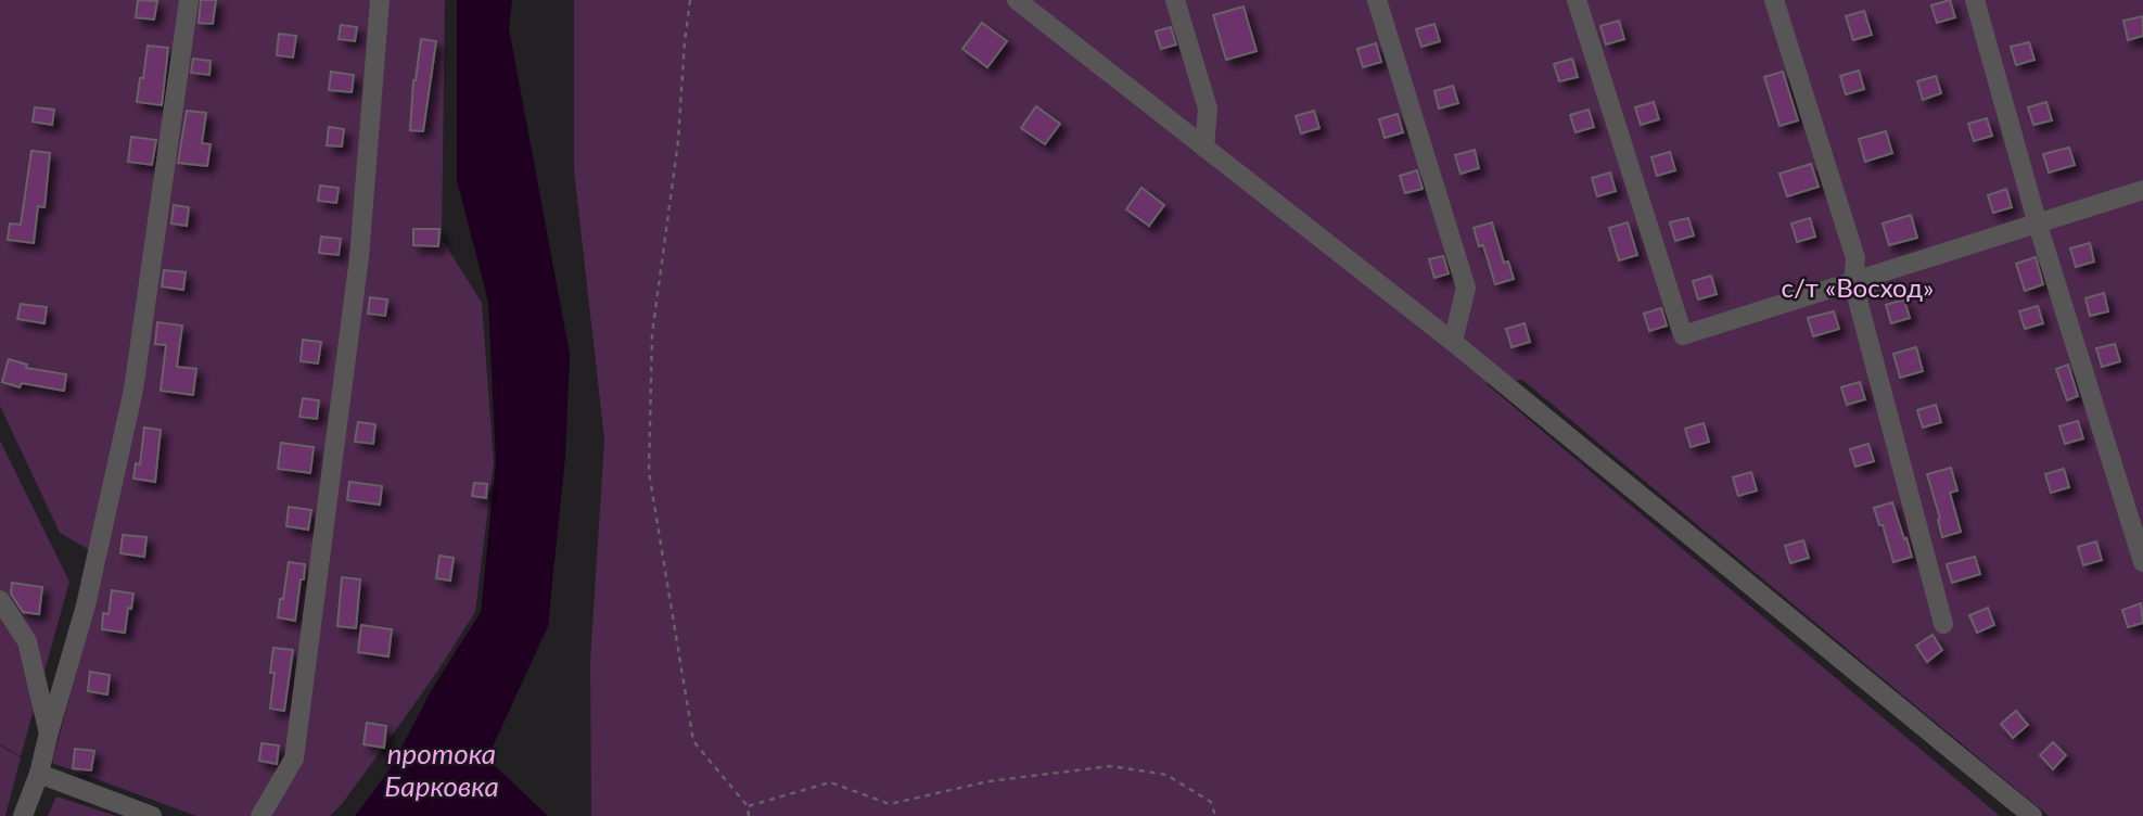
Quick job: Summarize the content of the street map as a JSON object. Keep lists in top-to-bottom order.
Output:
{
  "water": ["протока Барковка"],
  "parks": ["с/т «Восход»"]
}
